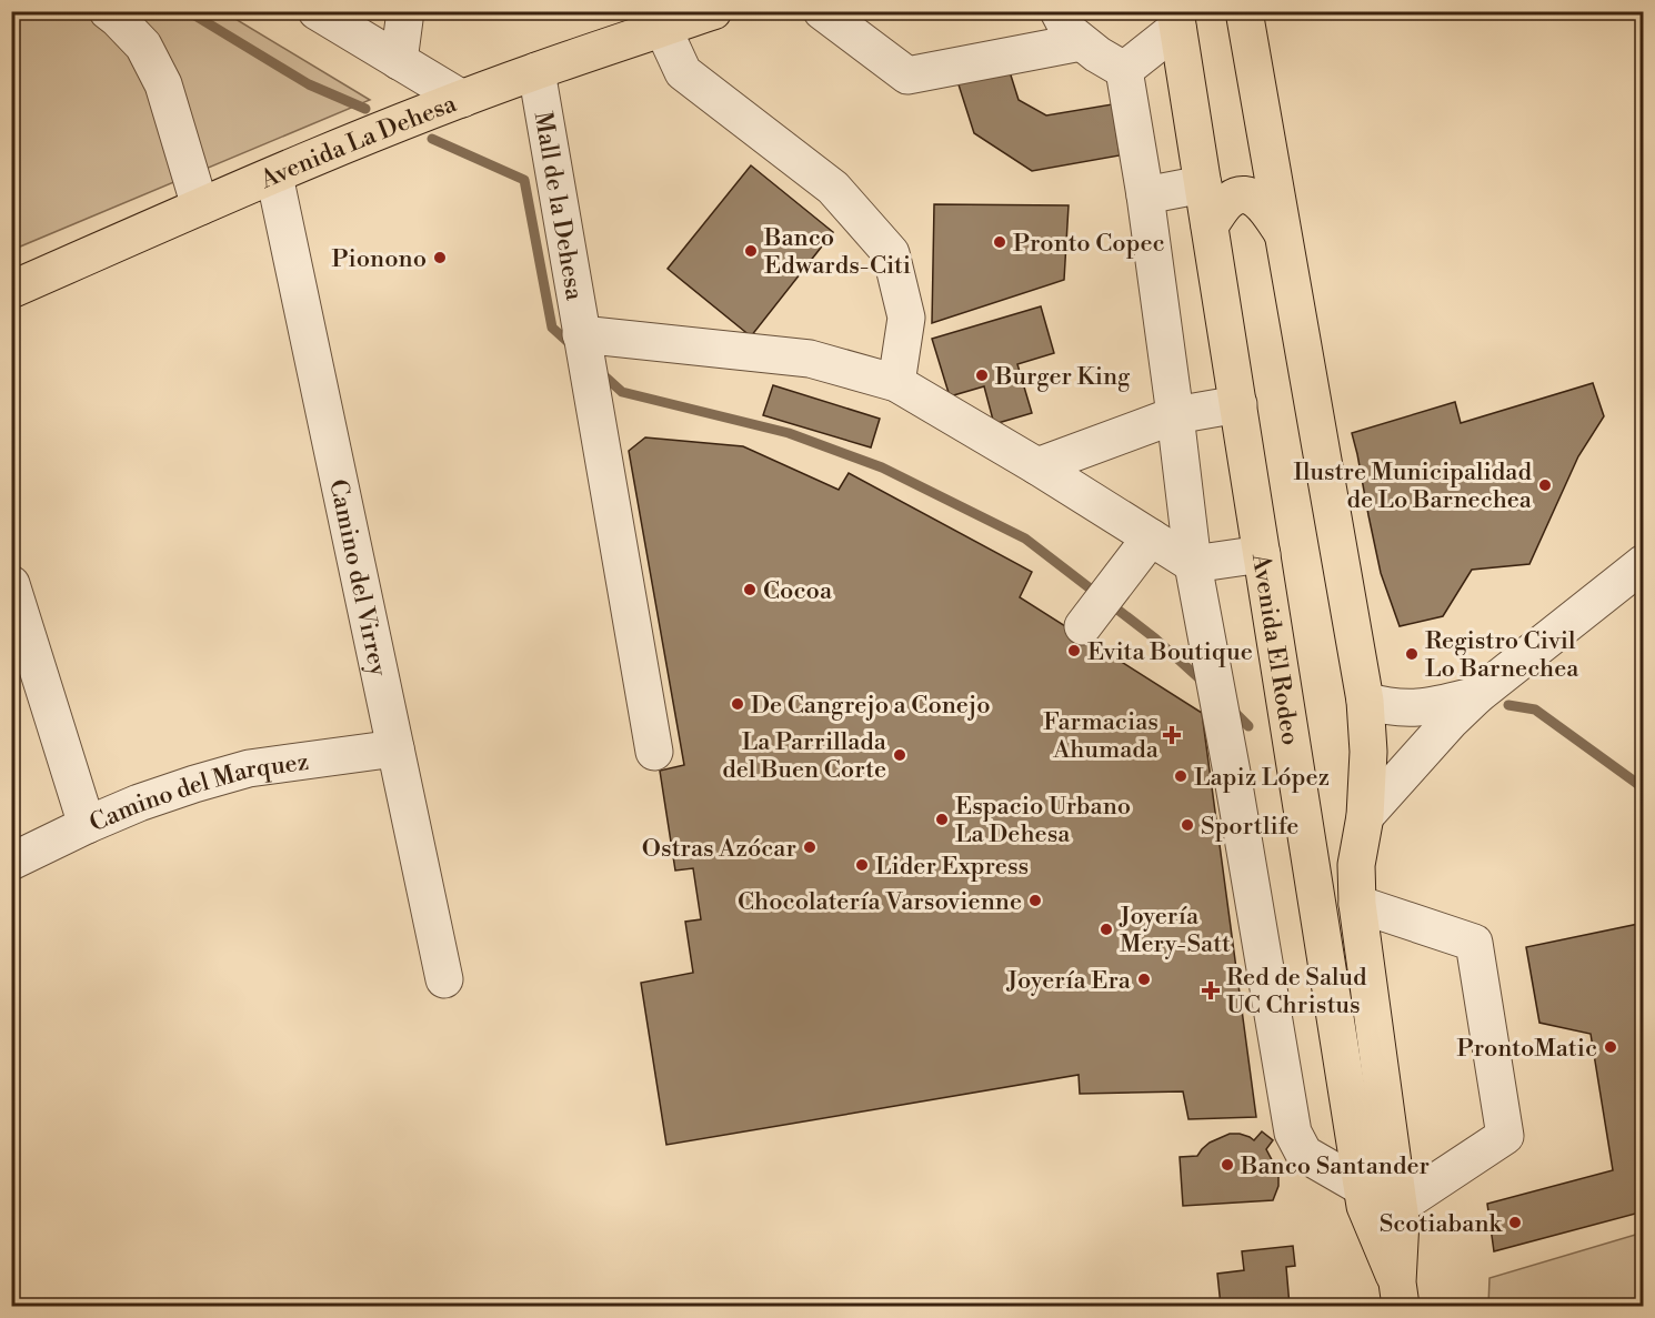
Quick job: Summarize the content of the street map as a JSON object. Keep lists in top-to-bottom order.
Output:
{
  "streets": {
    "main road": ["Avenida La Dehesa", "Avenida El Rodeo"],
    "street": ["Mall de la Dehesa", "Camino del Virrey", "Camino del Marquez"]
  },
  "crossings": [
    ["Avenida La Dehesa", "Mall de la Dehesa"],
    ["Avenida La Dehesa", "Camino del Virrey"],
    ["Camino del Virrey", "Camino del Marquez"]
  ],
  "places": {
    "other": [
      "Pronto Copec",
      "Banco Edwards-Citi",
      "Pionono",
      "Burger King",
      "Ilustre Municipalidad de Lo Barnechea",
      "Cocoa",
      "Evita Boutique",
      "Registro Civil Lo Barnechea",
      "De Cangrejo a Conejo",
      "La Parrillada del Buen Corte",
      "Lapiz López",
      "Espacio Urbano La Dehesa",
      "Sportlife",
      "Ostras Azócar",
      "Lider Express",
      "Chocolatería Varsovienne",
      "Joyería Mery-Satt",
      "Joyería Era",
      "ProntoMatic",
      "Banco Santander",
      "Scotiabank"
    ],
    "health": ["Farmacias Ahumada", "Red de Salud UC Christus"]
  }
}
